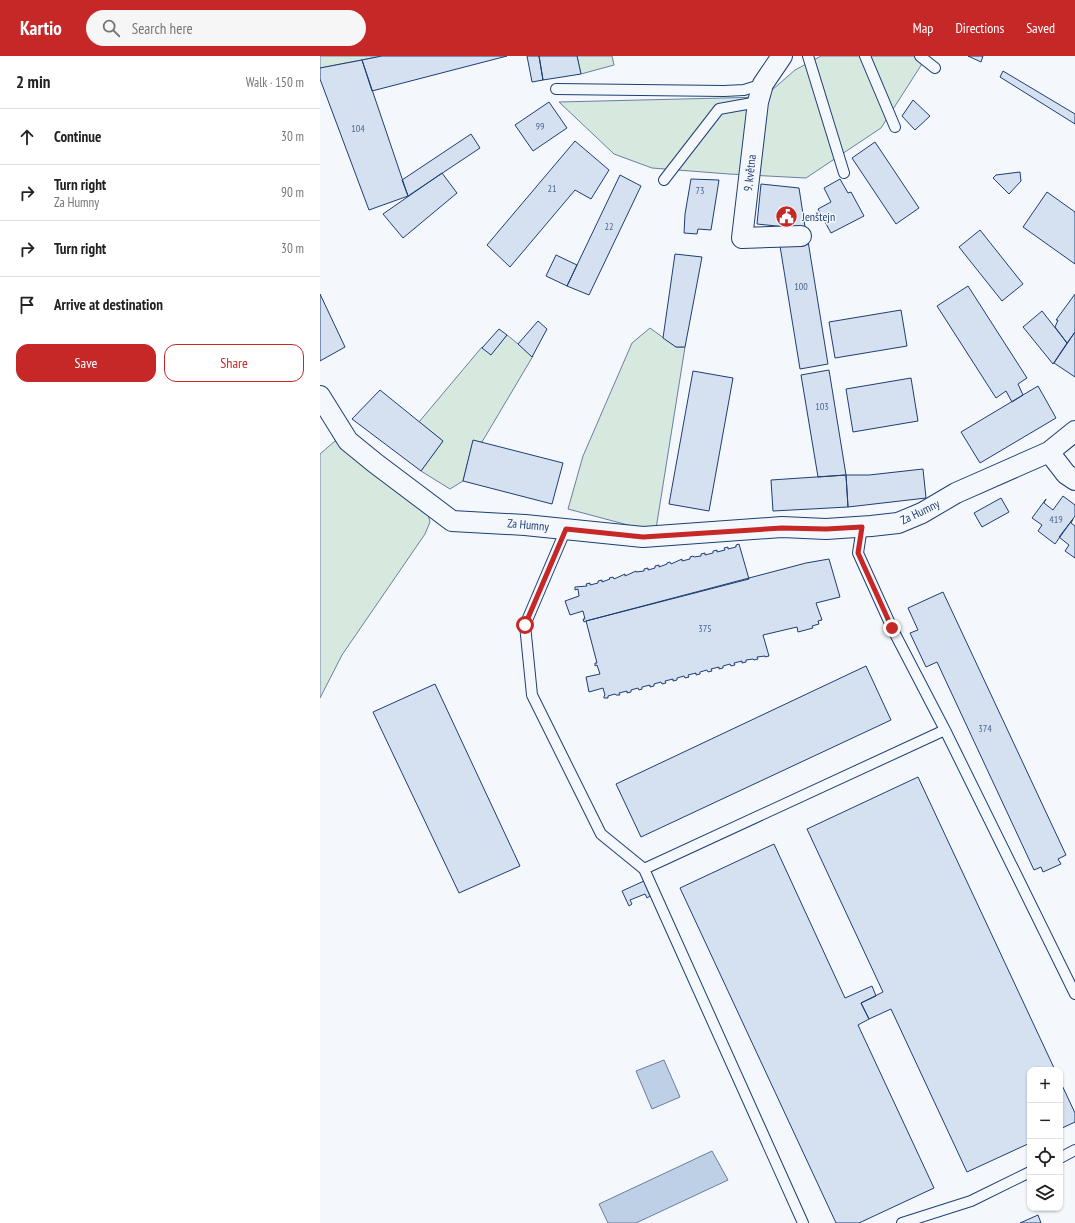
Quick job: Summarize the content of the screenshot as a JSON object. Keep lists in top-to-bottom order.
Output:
{
  "streets": {
    "street": ["9. května", "Za Humny"]
  },
  "places": {
    "public building": ["Jenštejn"]
  },
  "house_numbers": [
    "99",
    "104",
    "21",
    "73",
    "22",
    "100",
    "103",
    "419",
    "375",
    "374"
  ],
  "page": {
    "header": "Kartio",
    "search": "Search here",
    "nav": ["Map", "Directions", "Saved"],
    "heading": ["2 min", "Walk · 150 m"],
    "list": [
      ["Continue", "30 m"],
      ["Turn right", "Za Humny", "90 m"],
      ["Turn right", "30 m"],
      "Arrive at destination"
    ],
    "buttons": ["Save", "Share"],
    "map_buttons": ["+", "−"]
  }
}
